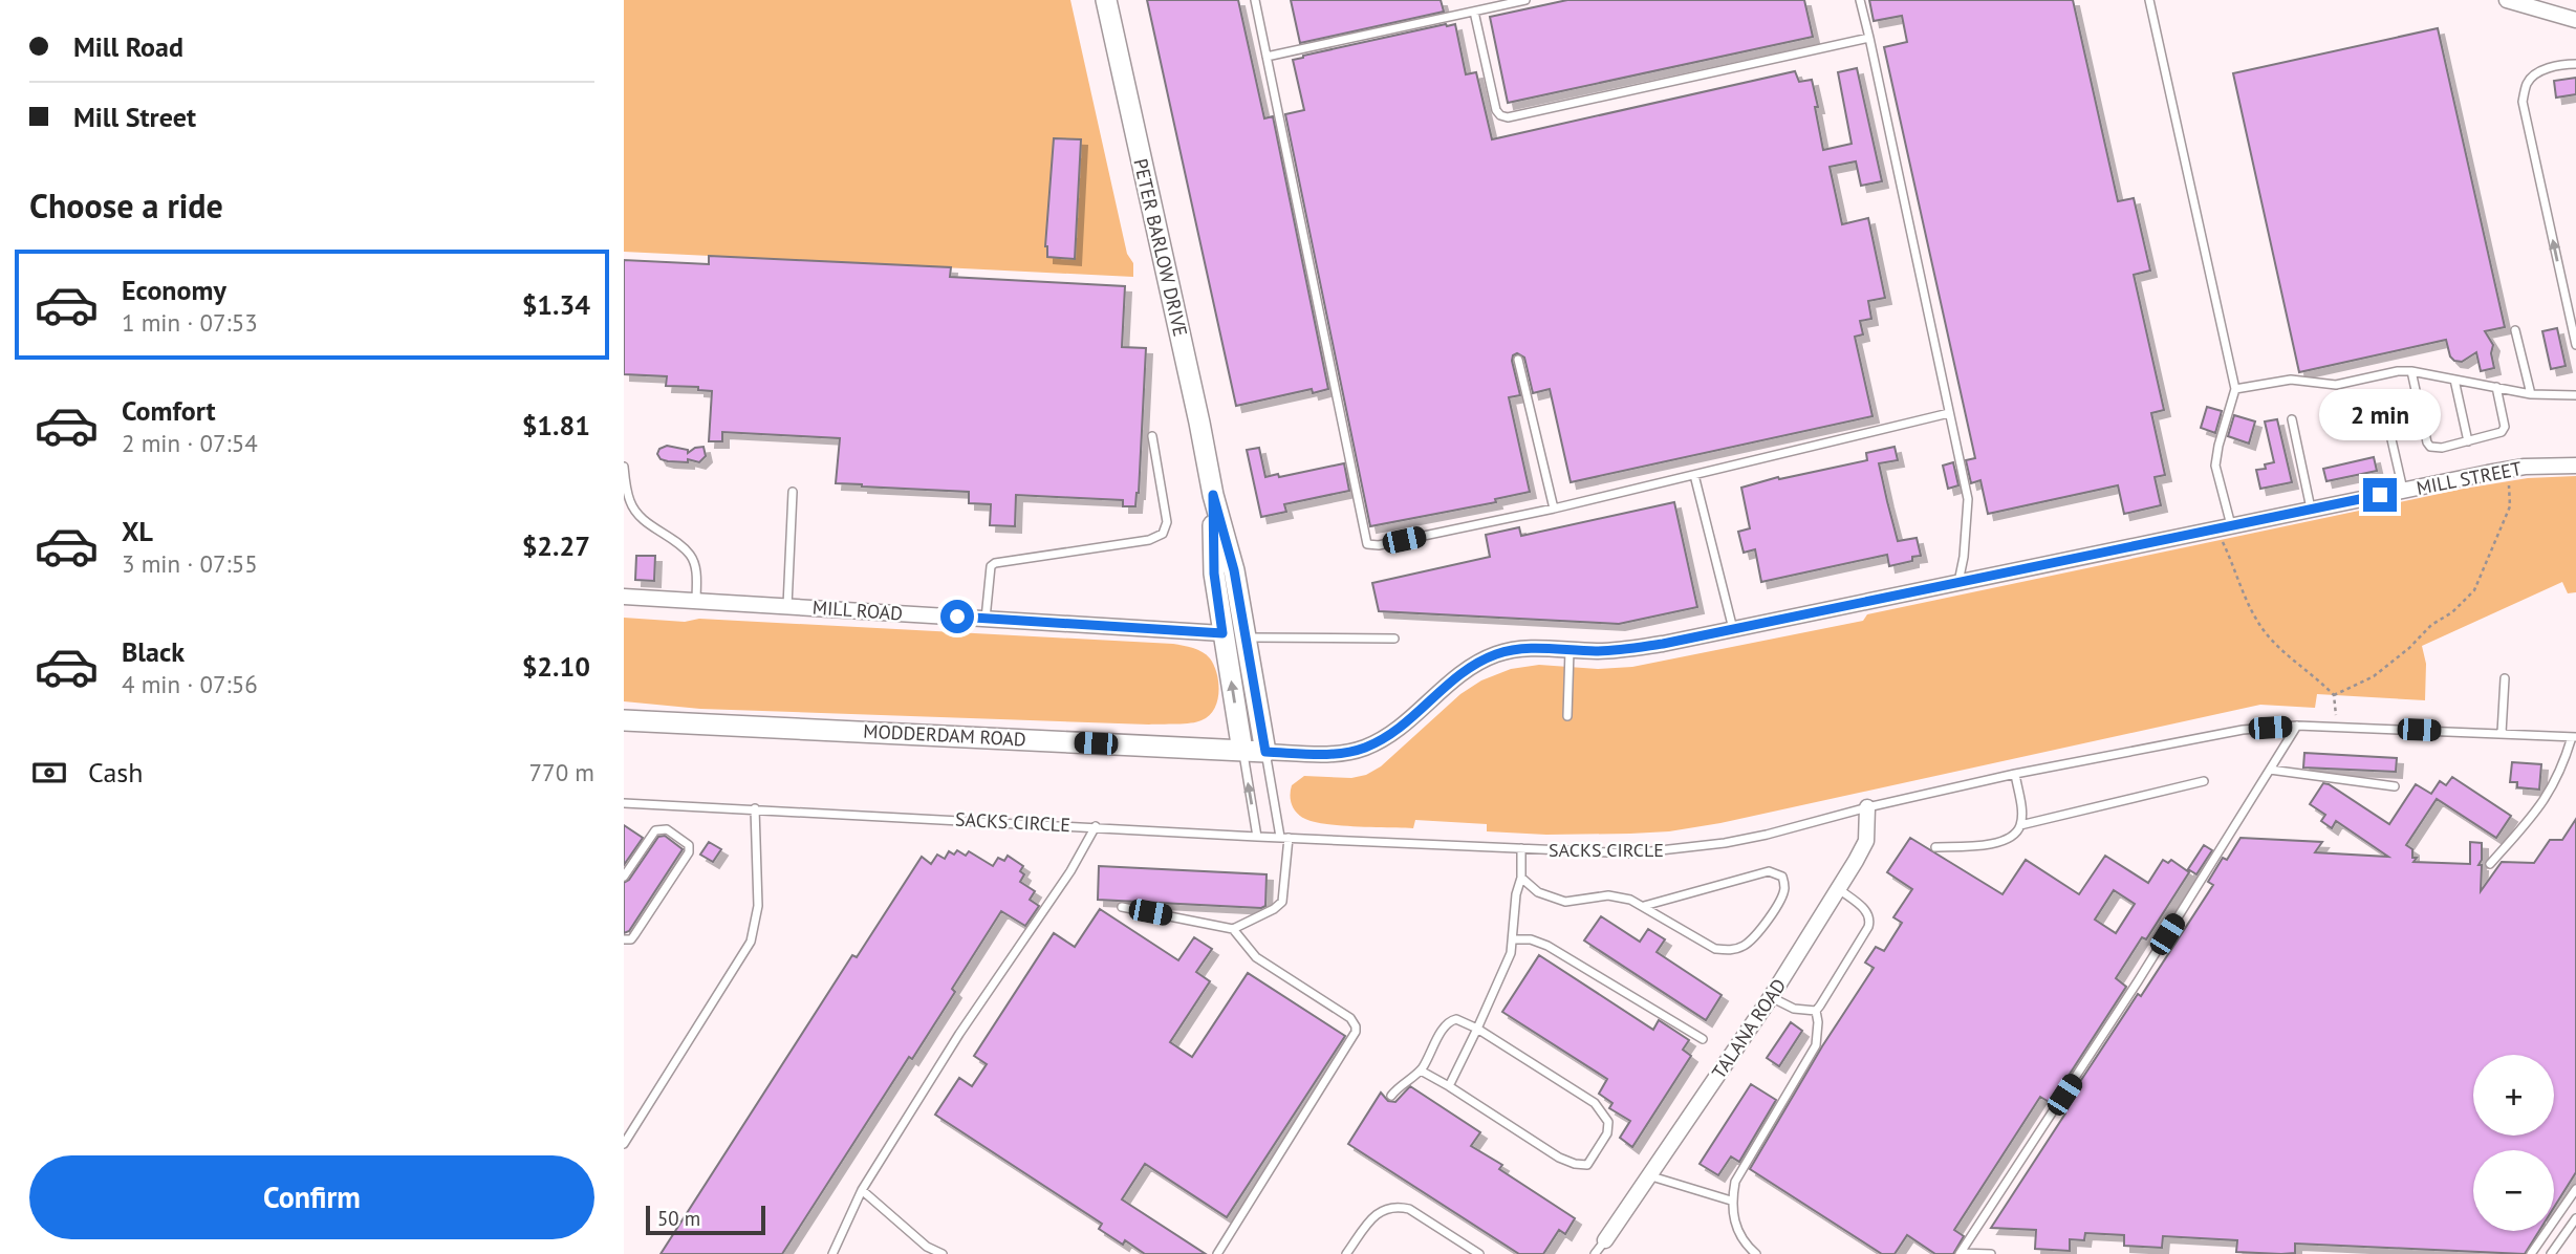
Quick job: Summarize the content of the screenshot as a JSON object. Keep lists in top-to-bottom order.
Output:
{
  "streets": {
    "street": [
      "PETER BARLOW DRIVE",
      "MILL STREET",
      "MILL ROAD",
      "MODDERDAM ROAD",
      "TALANA ROAD"
    ],
    "lane": ["SACKS CIRCLE"]
  },
  "crossings": [
    ["PETER BARLOW DRIVE", "MILL STREET"],
    ["PETER BARLOW DRIVE", "MILL ROAD"],
    ["PETER BARLOW DRIVE", "MODDERDAM ROAD"],
    ["PETER BARLOW DRIVE", "SACKS CIRCLE"],
    ["MILL STREET", "MODDERDAM ROAD"],
    ["SACKS CIRCLE", "TALANA ROAD"]
  ],
  "scale_bar": "50 m",
  "page": {
    "banner": ["Mill Road", "Mill Street"],
    "heading": "Choose a ride",
    "list": [
      {
        "name": "Economy",
        "note": "1 min · 07:53",
        "value": "$1.34"
      },
      {
        "name": "Comfort",
        "note": "2 min · 07:54",
        "value": "$1.81"
      },
      {
        "name": "XL",
        "note": "3 min · 07:55",
        "value": "$2.27"
      },
      {
        "name": "Black",
        "note": "4 min · 07:56",
        "value": "$2.10"
      }
    ],
    "bubble": "2 min",
    "pay": ["Cash", "770 m"],
    "map_buttons": ["+", "−"],
    "buttons": "Confirm",
    "scale": "50 m"
  }
}
